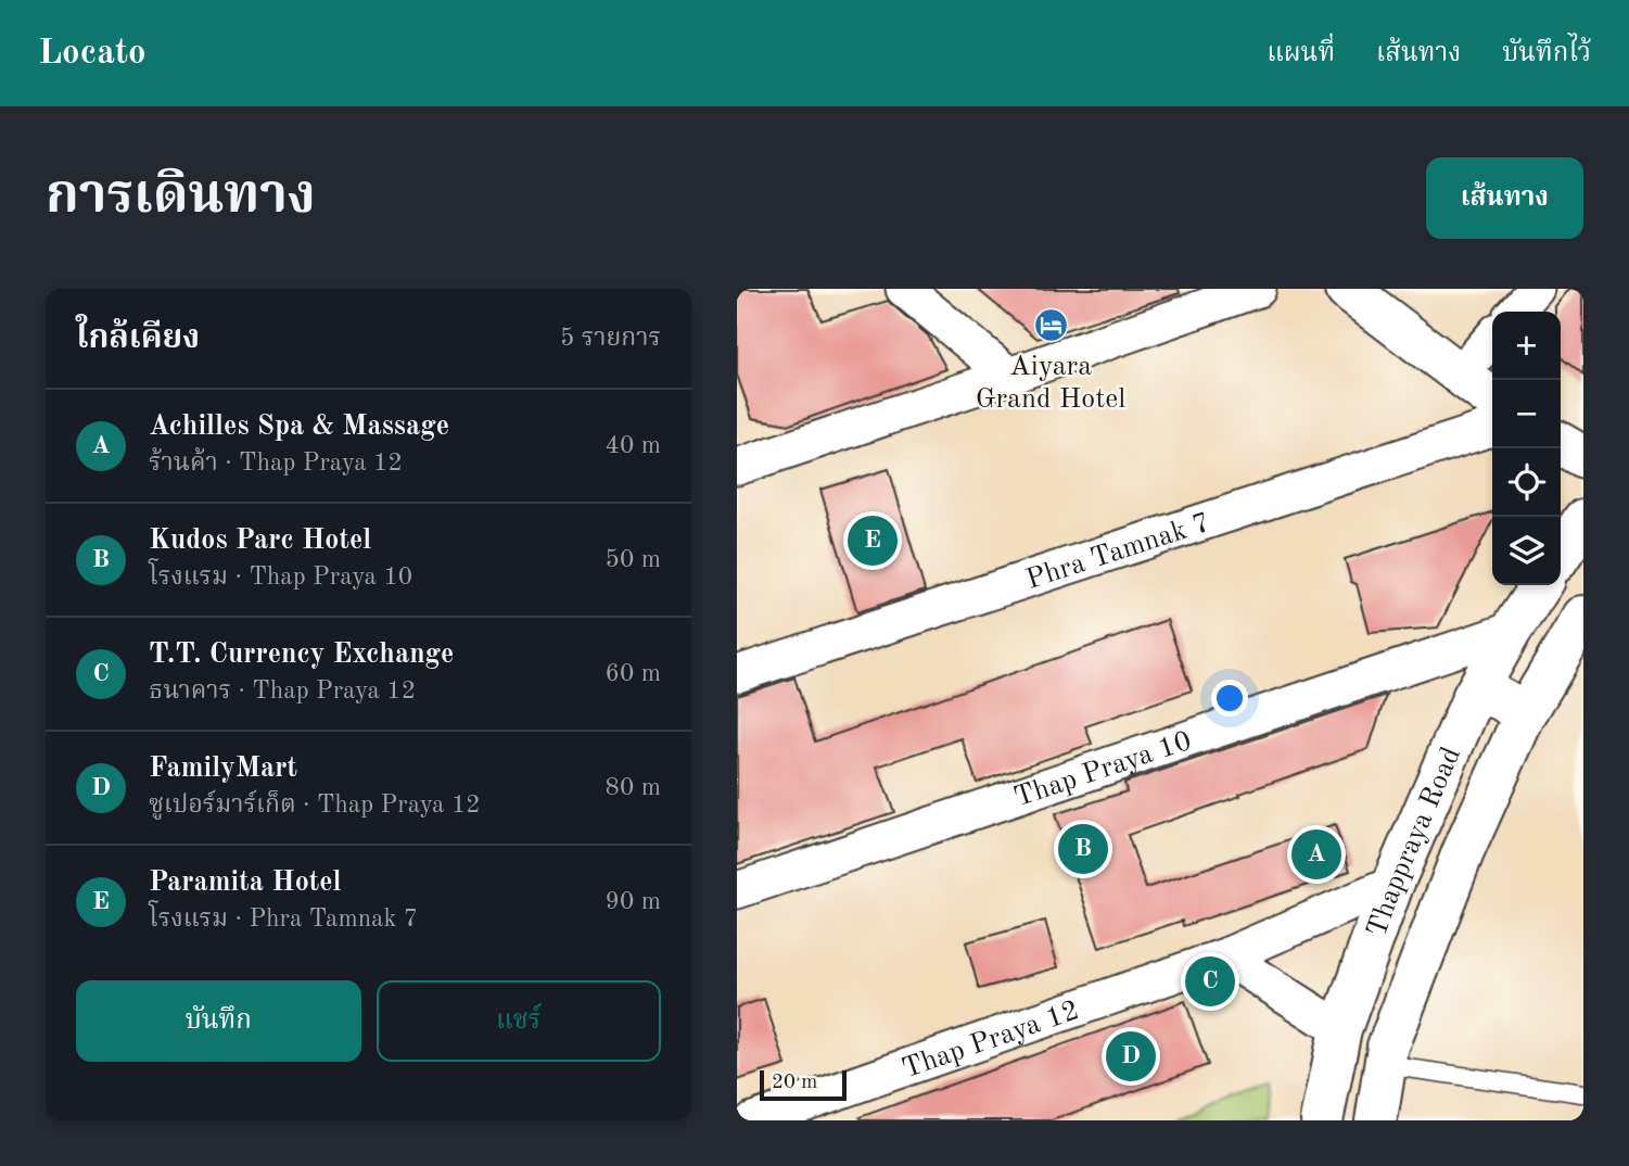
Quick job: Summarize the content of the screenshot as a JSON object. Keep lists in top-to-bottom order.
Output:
{
  "streets": {
    "main road": ["Thappraya Road"],
    "street": ["Phra Tamnak 7", "Thap Praya 10", "Thap Praya 12"]
  },
  "crossings": [
    ["Thap Praya 10", "Thappraya Road"],
    ["Thappraya Road", "Thap Praya 12"]
  ],
  "places": {
    "hotel": ["Aiyara Grand Hotel"]
  },
  "scale_bar": "20 m",
  "page": {
    "header": "Locato",
    "nav": ["แผนที่", "เส้นทาง", "บันทึกไว้"],
    "title": "การเดินทาง",
    "buttons": [
      "เส้นทาง",
      ["บันทึก", "แชร์"]
    ],
    "heading": ["ใกล้เคียง", "5 รายการ"],
    "map_buttons": ["+", "−"],
    "list": [
      {
        "mark": "A",
        "name": "Achilles Spa & Massage",
        "note": "ร้านค้า · Thap Praya 12",
        "value": "40 m"
      },
      {
        "mark": "B",
        "name": "Kudos Parc Hotel",
        "note": "โรงแรม · Thap Praya 10",
        "value": "50 m"
      },
      {
        "mark": "C",
        "name": "T.T. Currency Exchange",
        "note": "ธนาคาร · Thap Praya 12",
        "value": "60 m"
      },
      {
        "mark": "D",
        "name": "FamilyMart",
        "note": "ซูเปอร์มาร์เก็ต · Thap Praya 12",
        "value": "80 m"
      },
      {
        "mark": "E",
        "name": "Paramita Hotel",
        "note": "โรงแรม · Phra Tamnak 7",
        "value": "90 m"
      }
    ],
    "pins": [
      "E",
      "B",
      "A",
      "C",
      "D"
    ],
    "scale": "20 m"
  }
}
